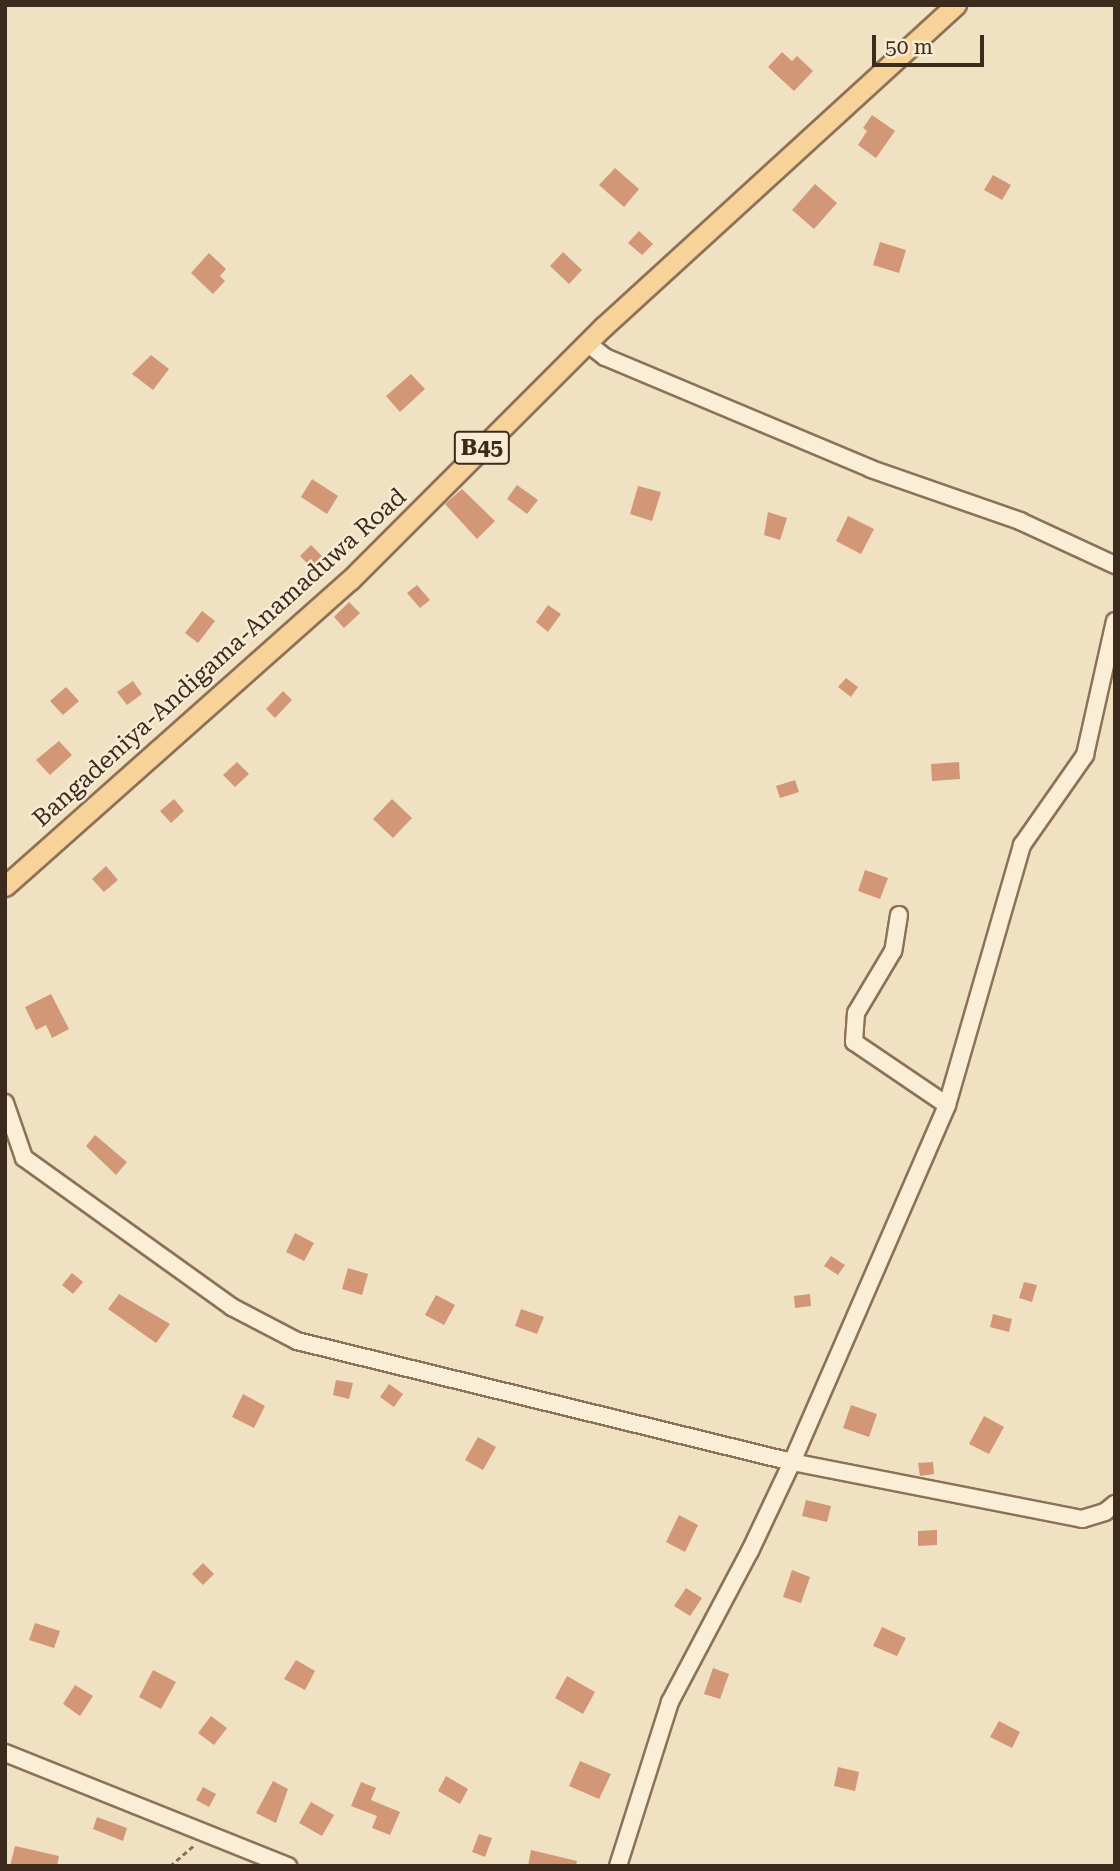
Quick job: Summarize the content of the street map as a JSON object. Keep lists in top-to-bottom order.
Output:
{
  "streets": {
    "main road": ["B45", "Bangadeniya-Andigama-Anamaduwa Road"]
  },
  "scale_bar": "50 m"
}
